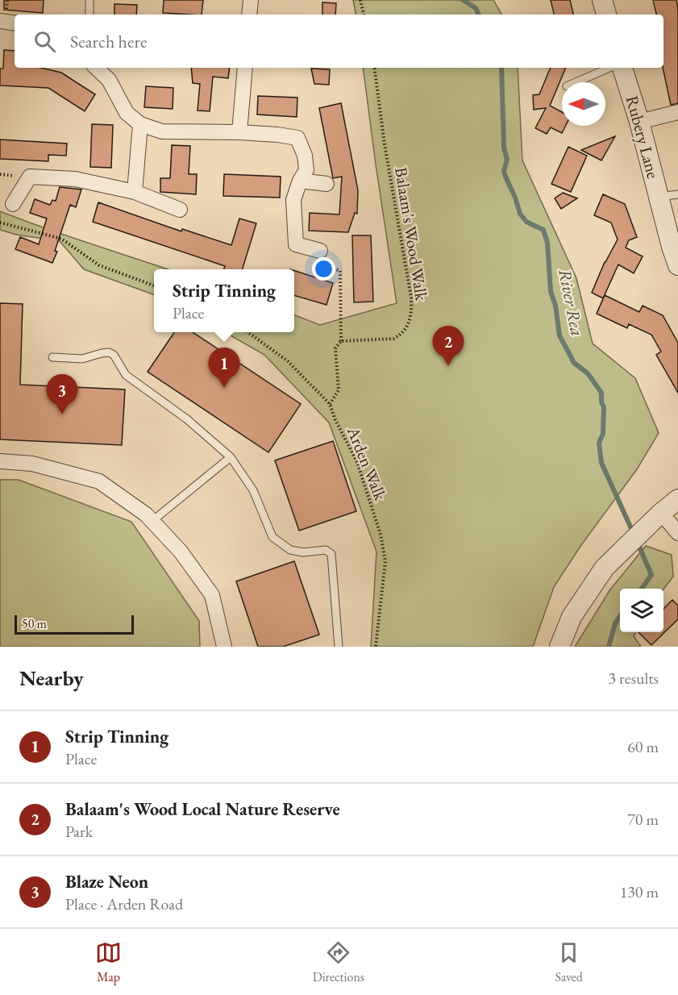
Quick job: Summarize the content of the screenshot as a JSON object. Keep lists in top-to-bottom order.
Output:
{
  "streets": {
    "street": ["Rubery Lane"],
    "path": ["Balaam's Wood Walk", "Arden Walk"]
  },
  "water": ["River Rea"],
  "scale_bar": "50 m",
  "north": "left",
  "page": {
    "search": "Search here",
    "popup": ["Strip Tinning", "Place"],
    "pins": ["2", "1", "3"],
    "scale": "50 m",
    "heading": ["Nearby", "3 results"],
    "list": [
      {
        "mark": "1",
        "name": "Strip Tinning",
        "note": "Place",
        "value": "60 m"
      },
      {
        "mark": "2",
        "name": "Balaam's Wood Local Nature Reserve",
        "note": "Park",
        "value": "70 m"
      },
      {
        "mark": "3",
        "name": "Blaze Neon",
        "note": "Place · Arden Road",
        "value": "130 m"
      }
    ],
    "nav": ["Map", "Directions", "Saved"]
  }
}
